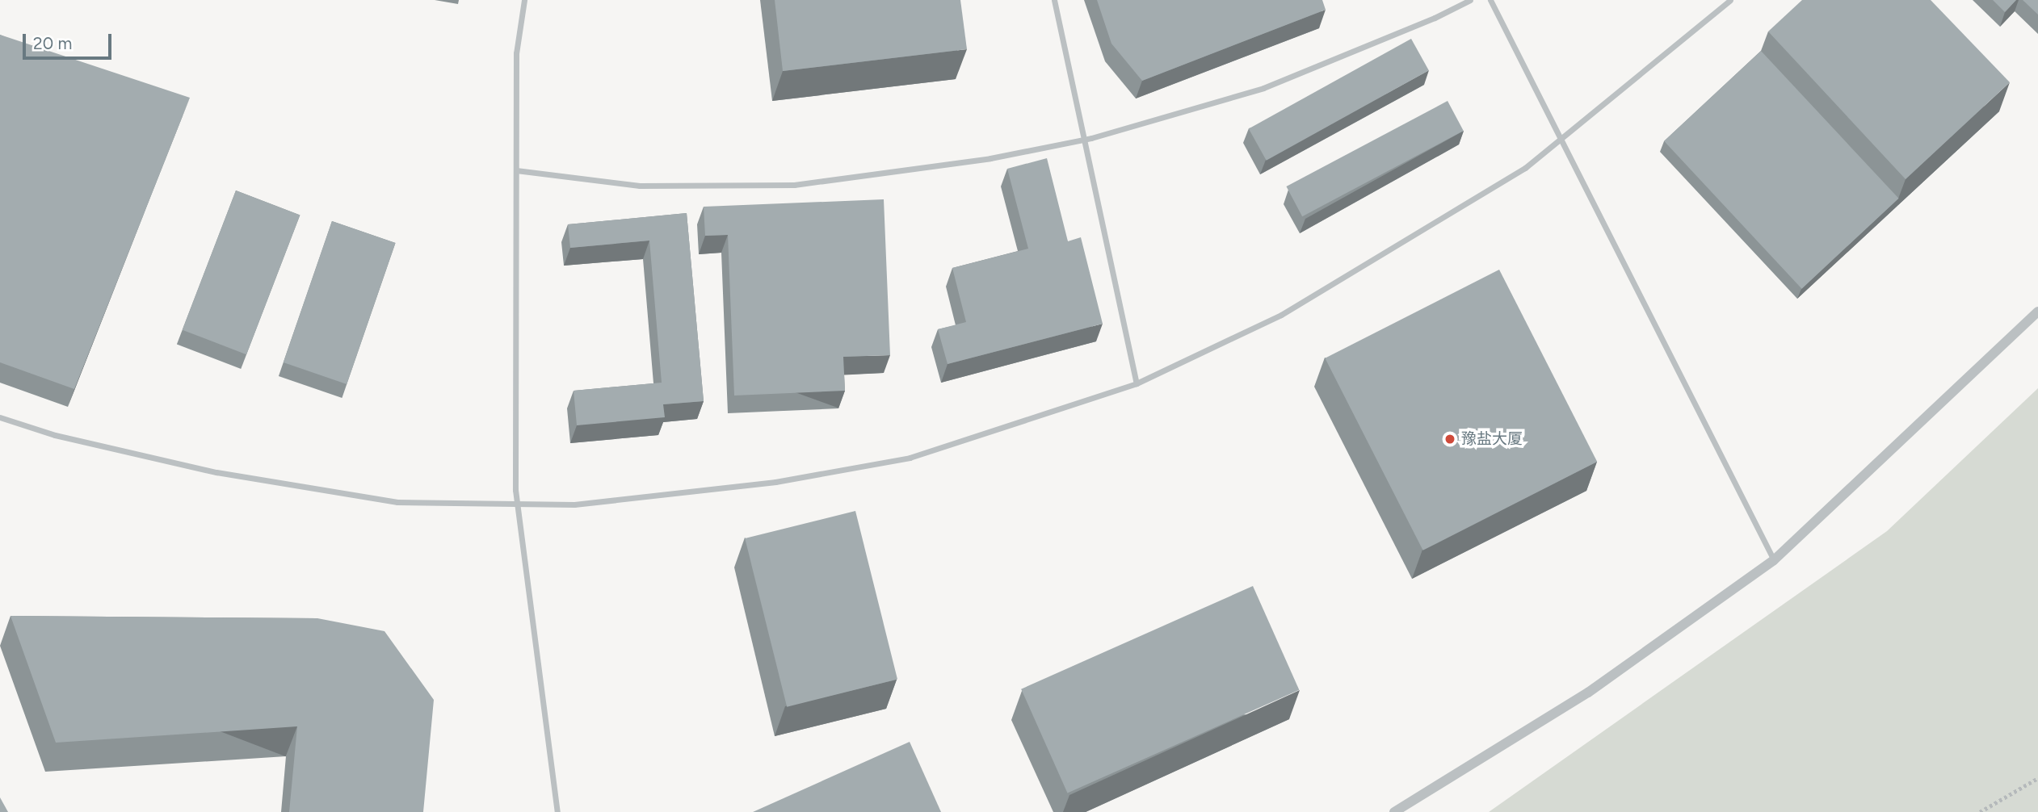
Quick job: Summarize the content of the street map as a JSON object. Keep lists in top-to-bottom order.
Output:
{
  "places": ["豫盐大厦"],
  "scale_bar": "20 m"
}
